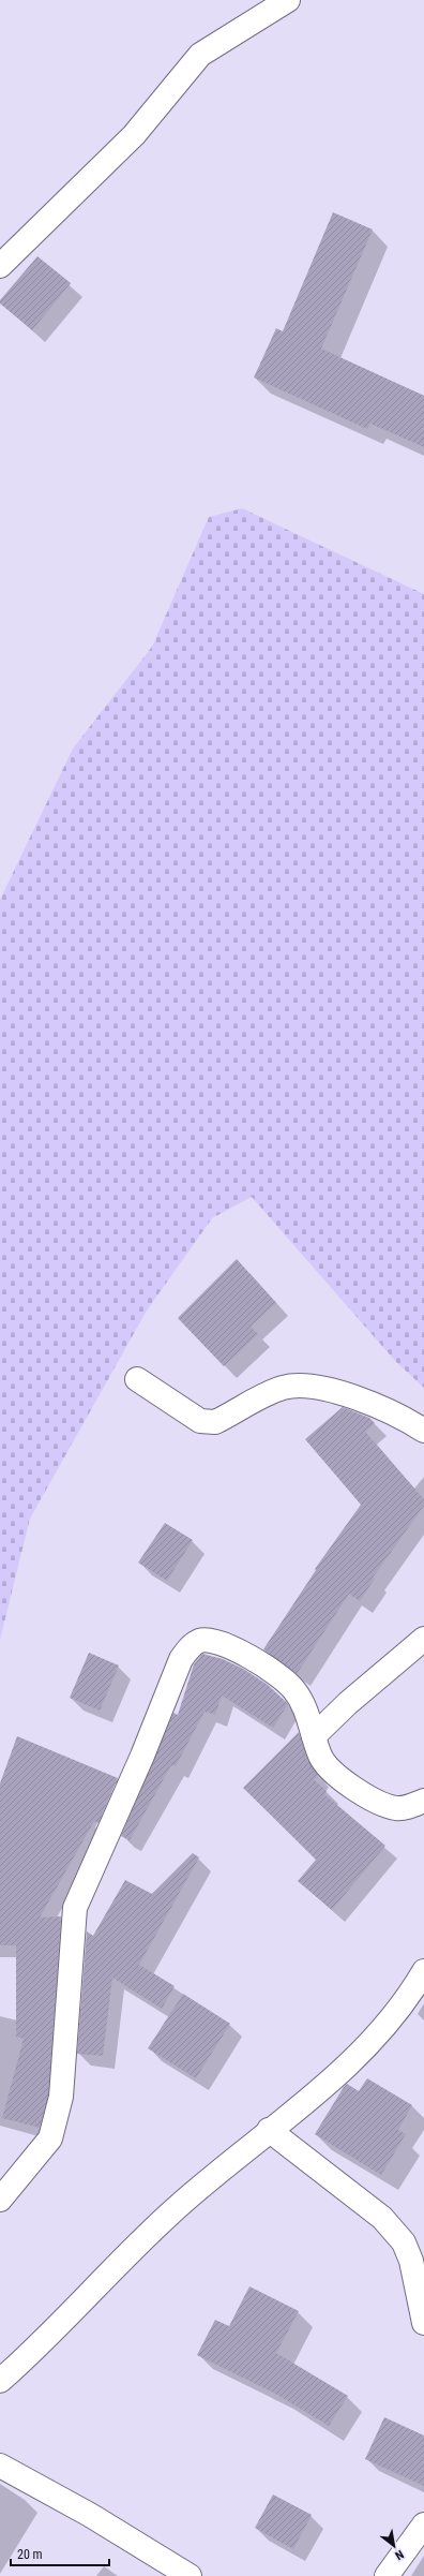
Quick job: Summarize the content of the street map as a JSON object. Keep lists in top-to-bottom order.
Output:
{
  "scale_bar": "20 m",
  "north": "bottom right"
}
